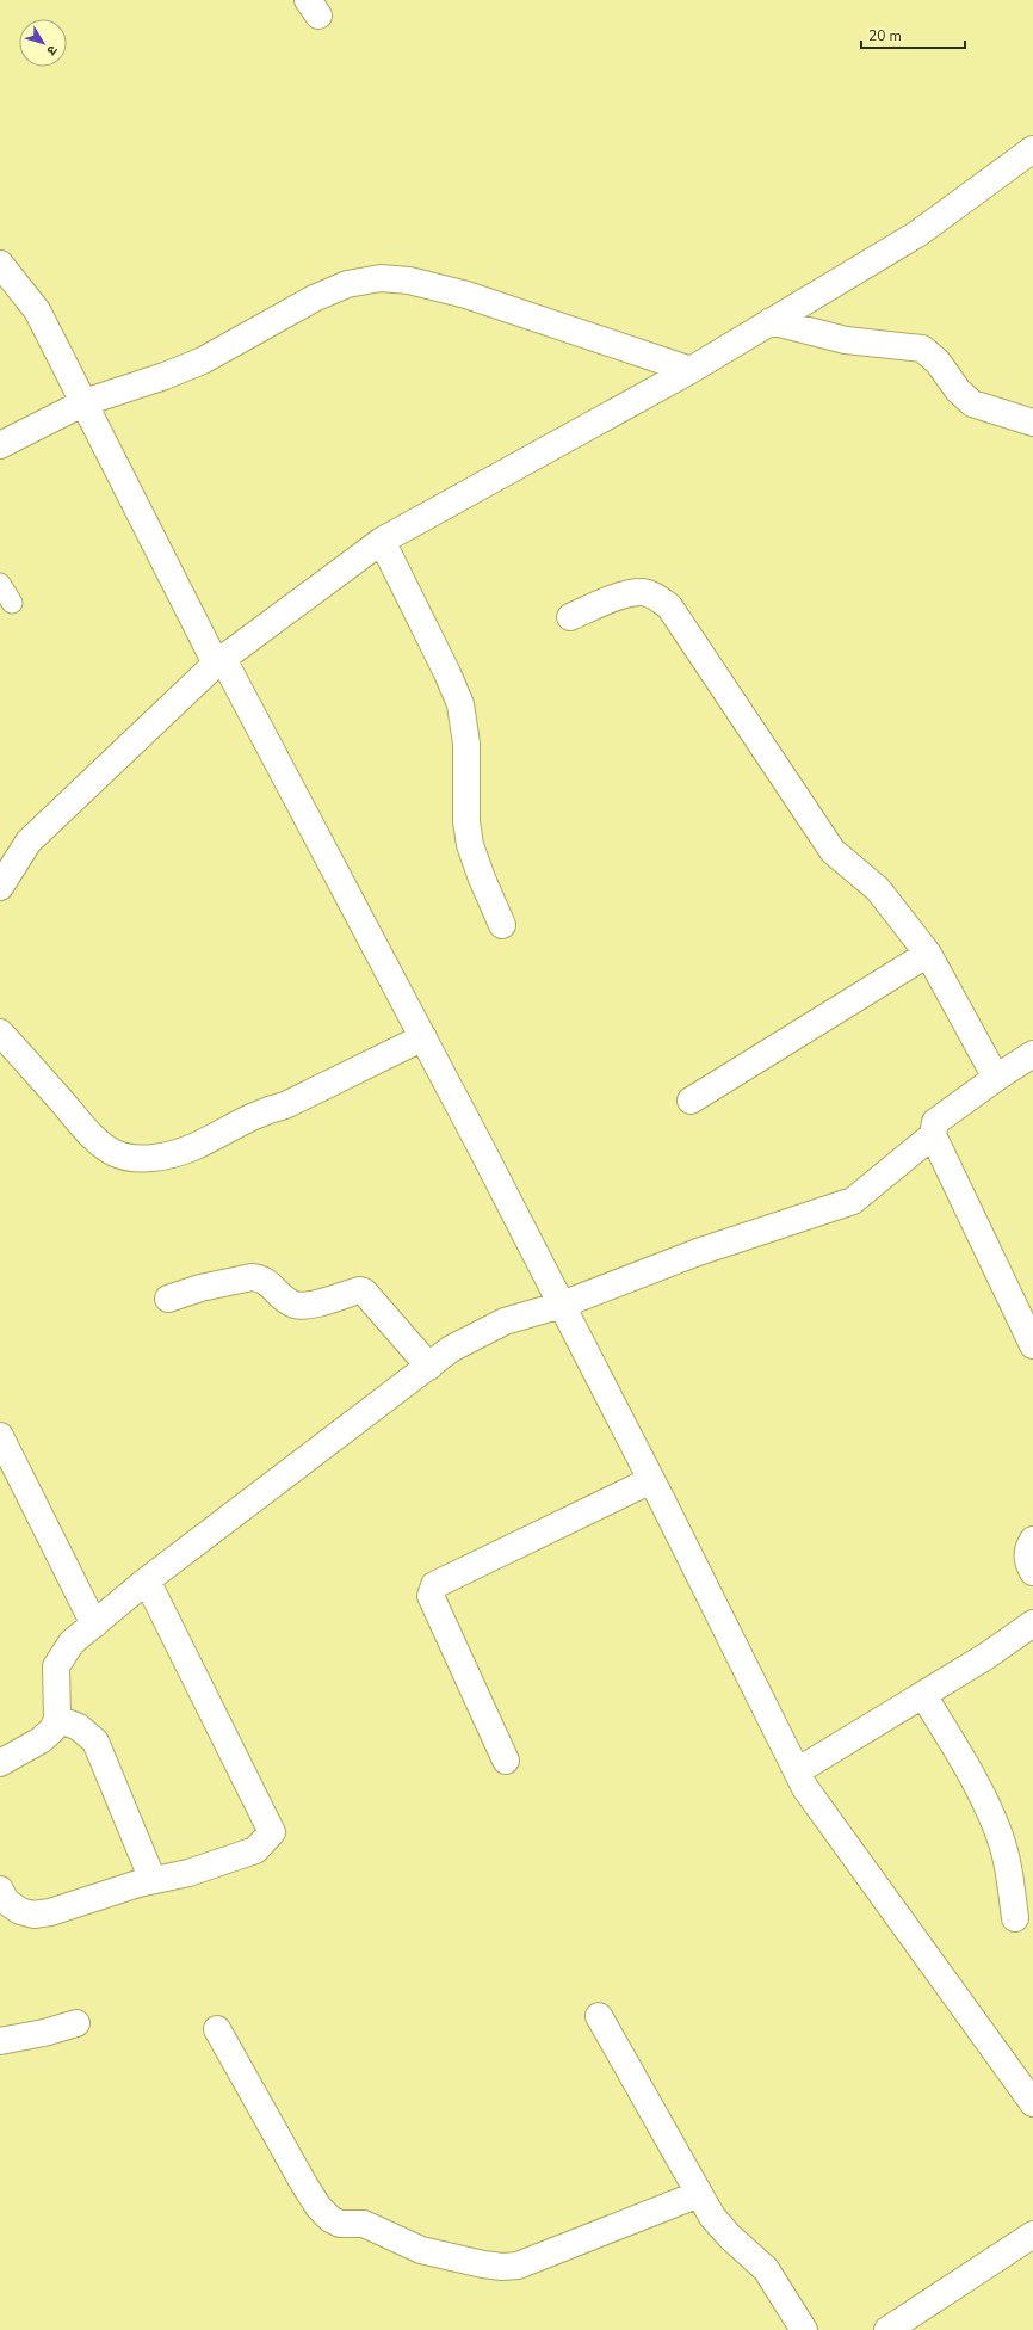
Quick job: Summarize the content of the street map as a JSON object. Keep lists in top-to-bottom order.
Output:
{
  "scale_bar": "20 m",
  "north": "bottom right"
}
